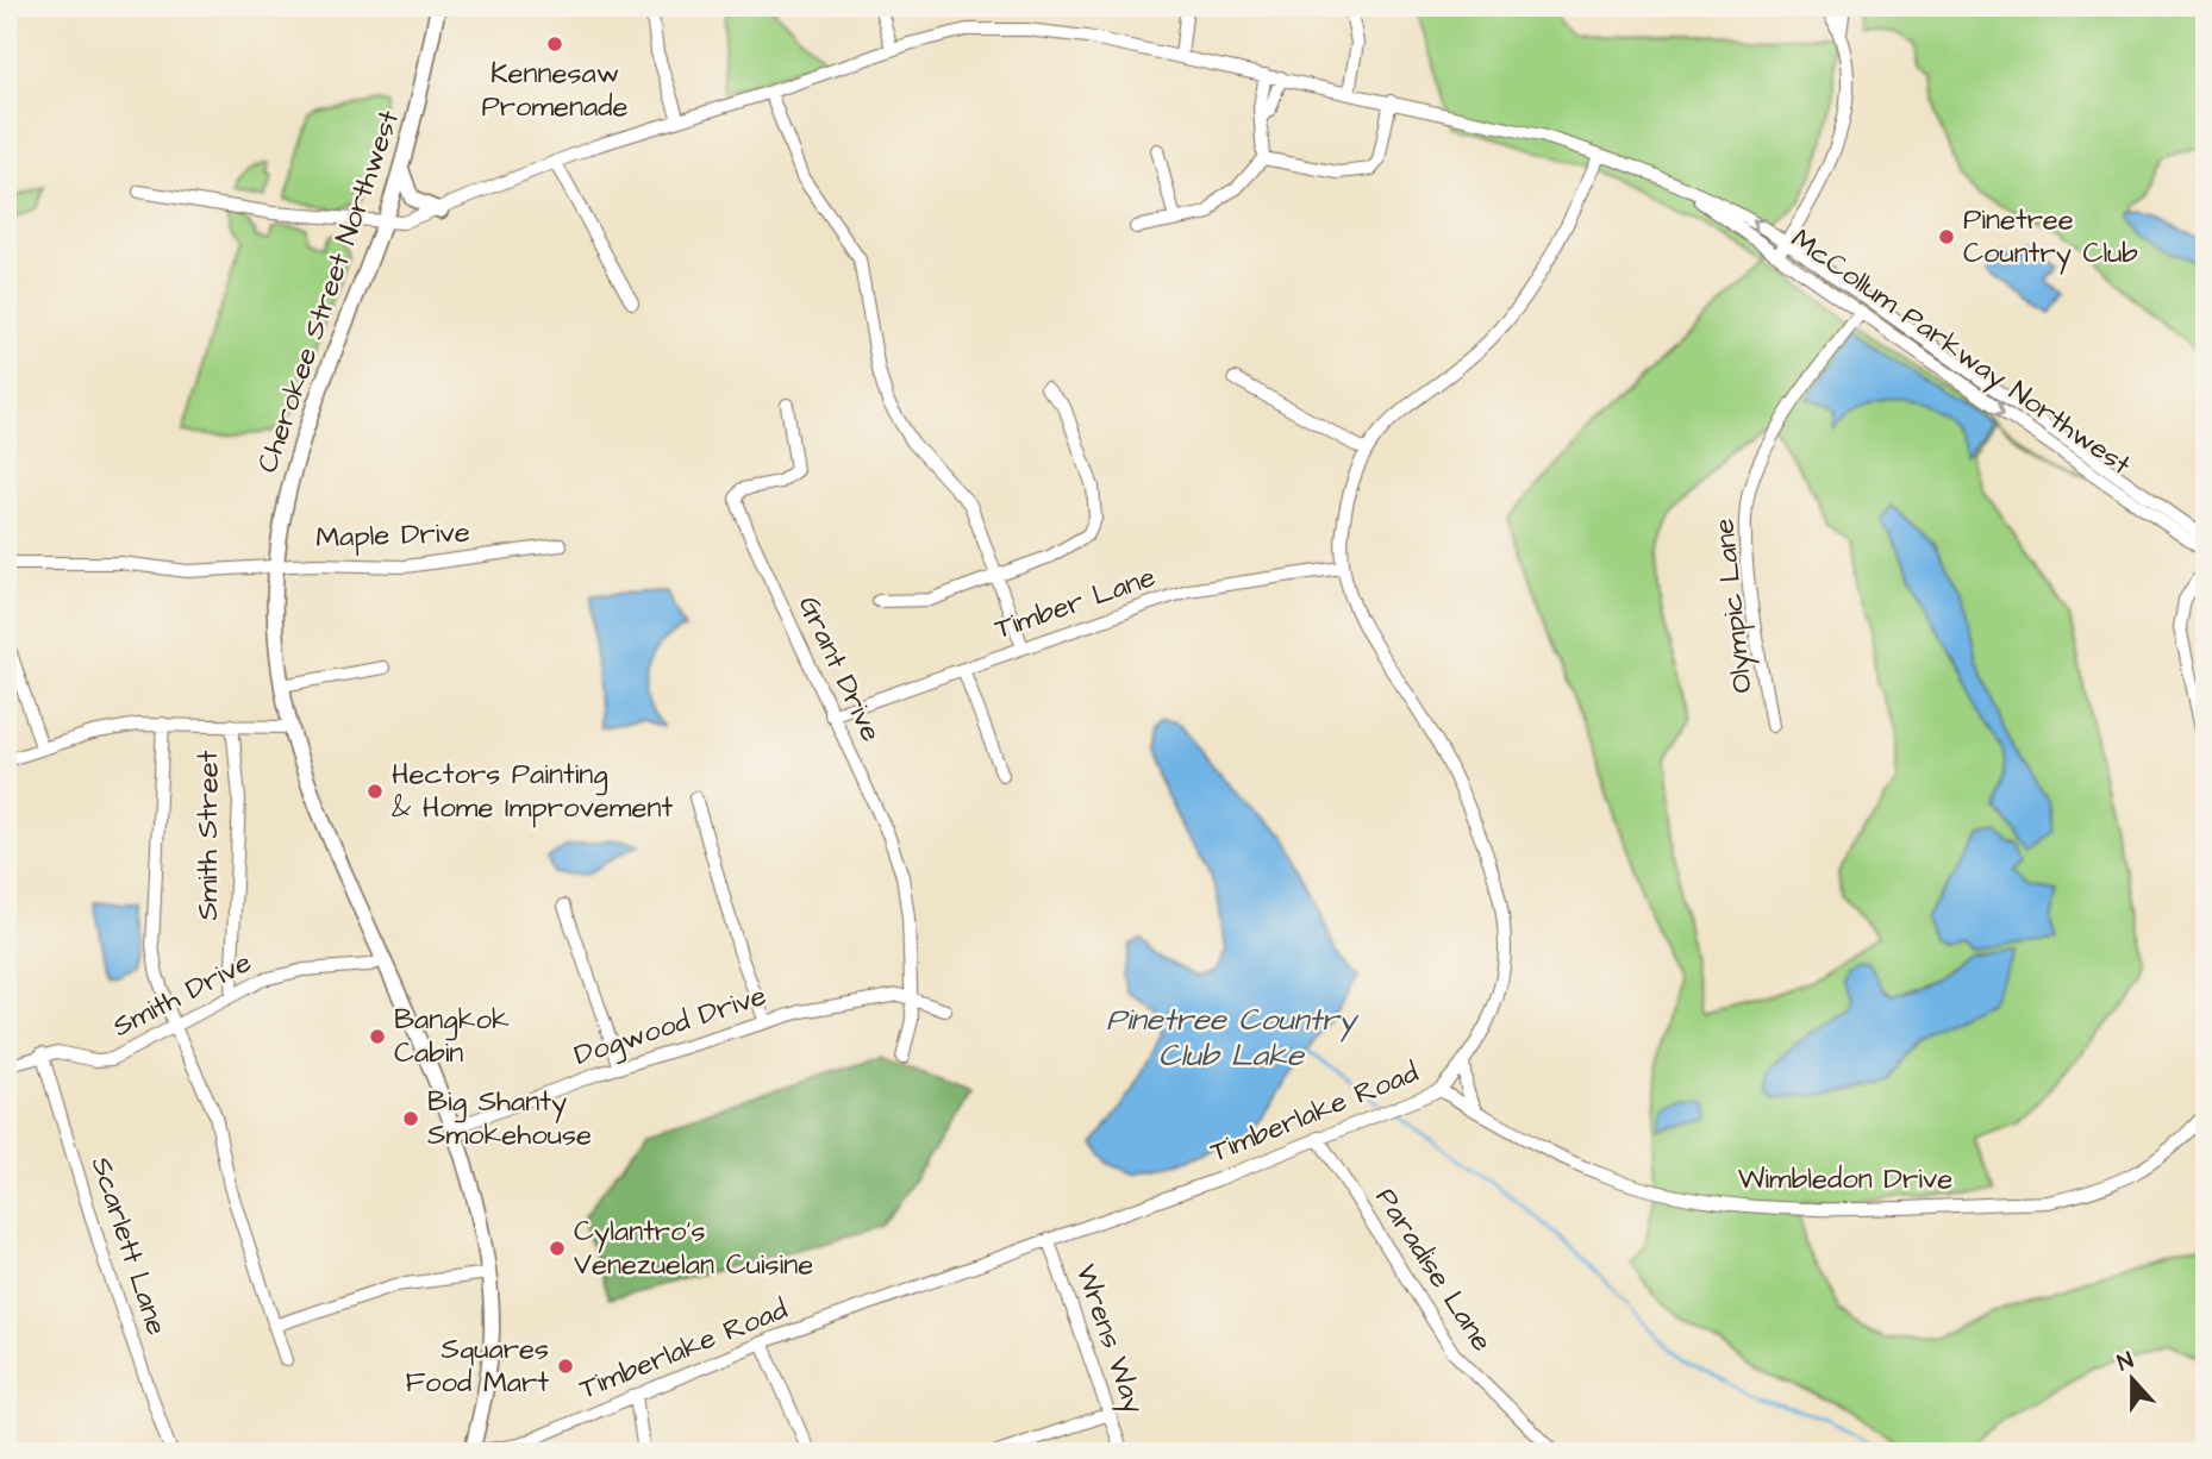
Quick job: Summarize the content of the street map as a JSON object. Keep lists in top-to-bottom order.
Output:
{
  "streets": {
    "main road": ["Cherokee Street Northwest"],
    "street": [
      "McCollum Parkway Northwest",
      "Maple Drive",
      "Timber Lane",
      "Olympic Lane",
      "Grant Drive",
      "Smith Street",
      "Smith Drive",
      "Dogwood Drive",
      "Timberlake Road",
      "Wimbledon Drive",
      "Scarlett Lane",
      "Paradise Lane",
      "Wrens Way"
    ]
  },
  "crossings": [
    ["Cherokee Street Northwest", "McCollum Parkway Northwest"],
    ["Cherokee Street Northwest", "Maple Drive"],
    ["Cherokee Street Northwest", "Smith Drive"],
    ["Cherokee Street Northwest", "Dogwood Drive"],
    ["Cherokee Street Northwest", "Timberlake Road"],
    ["McCollum Parkway Northwest", "Olympic Lane"],
    ["McCollum Parkway Northwest", "Timberlake Road"],
    ["Timber Lane", "Grant Drive"],
    ["Timber Lane", "Timberlake Road"],
    ["Grant Drive", "Dogwood Drive"],
    ["Smith Street", "Smith Drive"],
    ["Smith Drive", "Scarlett Lane"],
    ["Timberlake Road", "Wimbledon Drive"],
    ["Timberlake Road", "Paradise Lane"],
    ["Timberlake Road", "Wrens Way"]
  ],
  "water": ["Pinetree Country Club Lake"],
  "places": [
    "Kennesaw Promenade",
    "Pinetree Country Club",
    "Hectors Painting & Home Improvement",
    "Bangkok Cabin",
    "Big Shanty Smokehouse",
    "Cylantro's Venezuelan Cuisine",
    "Squares Food Mart"
  ],
  "north": "top"
}
